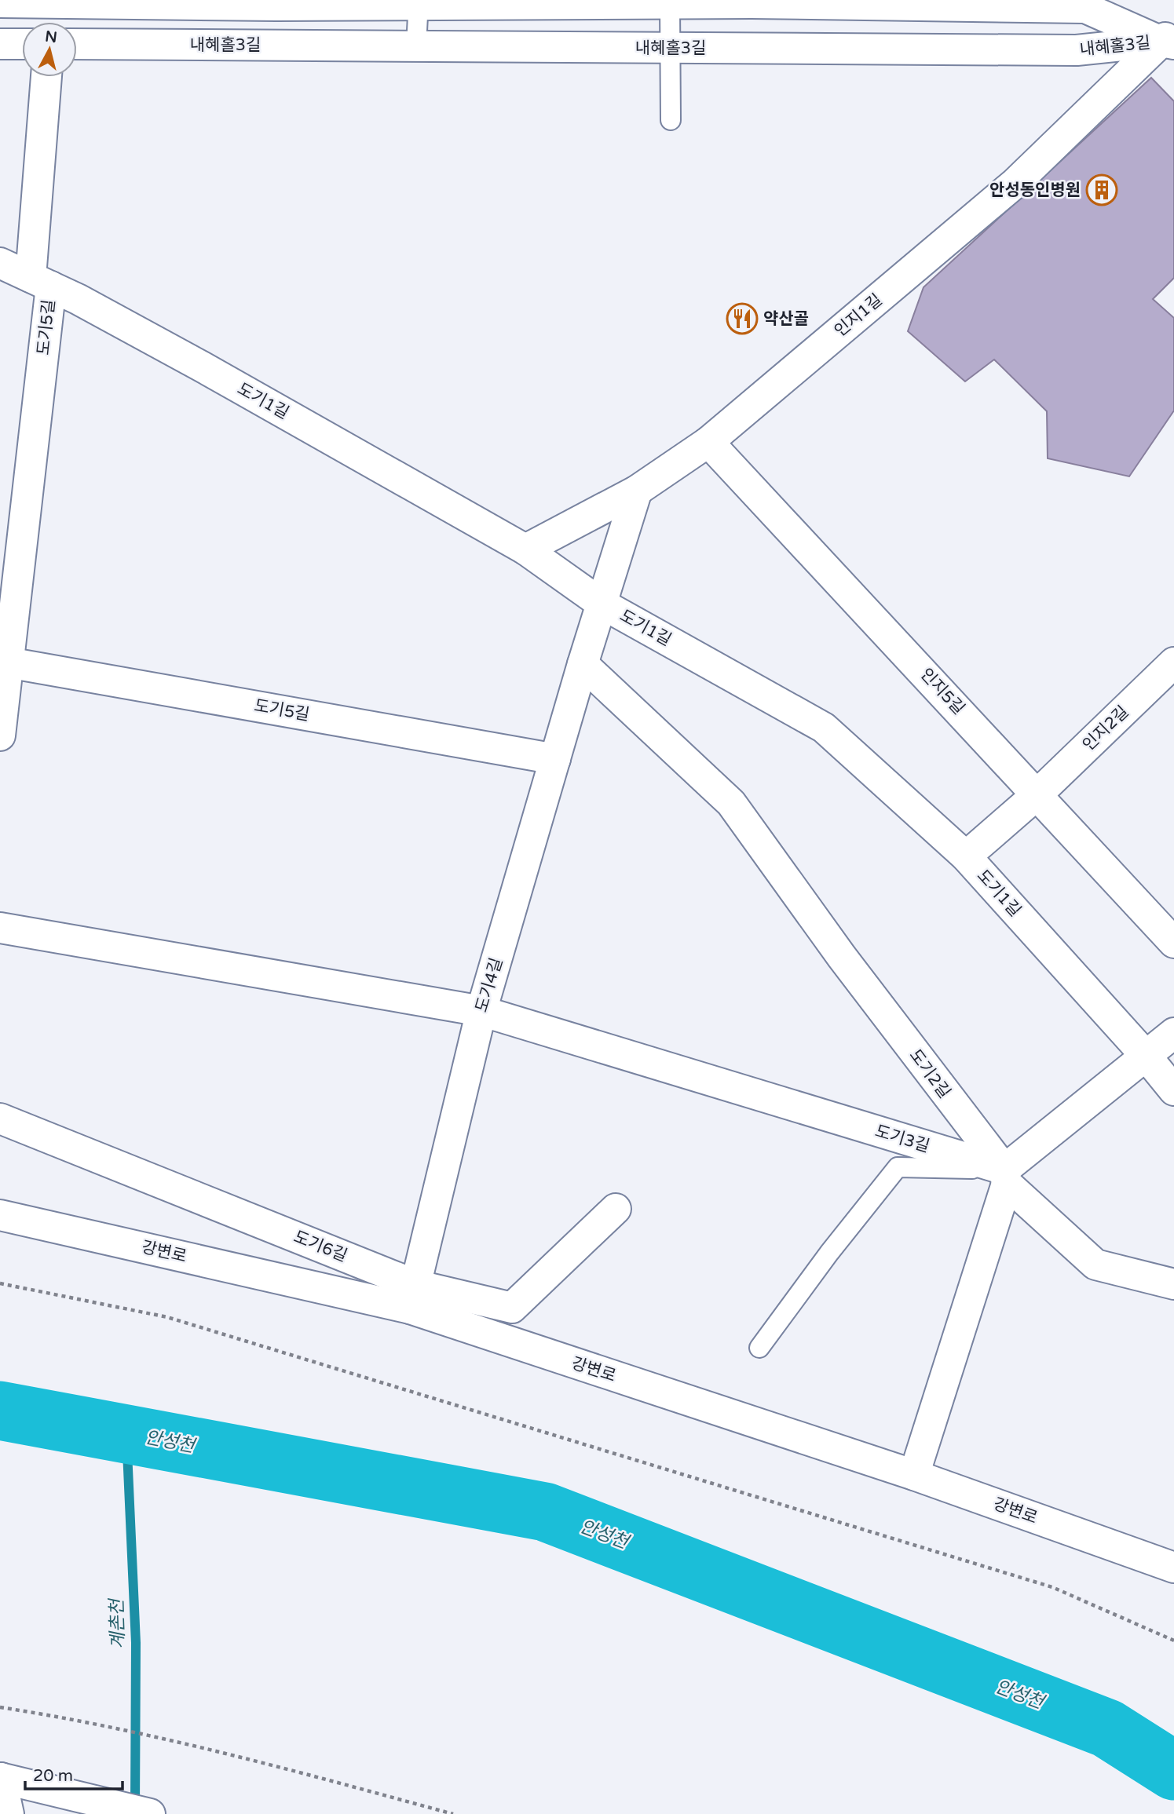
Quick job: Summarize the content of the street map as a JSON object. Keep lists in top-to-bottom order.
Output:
{
  "streets": {
    "street": [
      "내혜홀3길",
      "인지1길",
      "도기5길",
      "도기1길",
      "인지5길",
      "인지2길",
      "도기4길",
      "도기2길",
      "도기3길",
      "도기6길",
      "강변로"
    ]
  },
  "crossings": [
    ["내혜홀3길", "인지1길"],
    ["인지1길", "도기1길"],
    ["인지1길", "인지5길"],
    ["인지1길", "도기4길"],
    ["도기5길", "도기1길"],
    ["도기5길", "도기4길"],
    ["도기1길", "인지2길"],
    ["도기1길", "도기4길"],
    ["인지5길", "인지2길"],
    ["도기4길", "도기2길"],
    ["도기4길", "도기3길"],
    ["도기4길", "도기6길"],
    ["도기4길", "강변로"],
    ["도기2길", "도기3길"],
    ["도기6길", "강변로"]
  ],
  "water": ["안성천", "계촌천"],
  "places": {
    "building": ["안성동인병원"],
    "restaurant": ["약산골"]
  },
  "scale_bar": "20 m",
  "north": "top"
}
